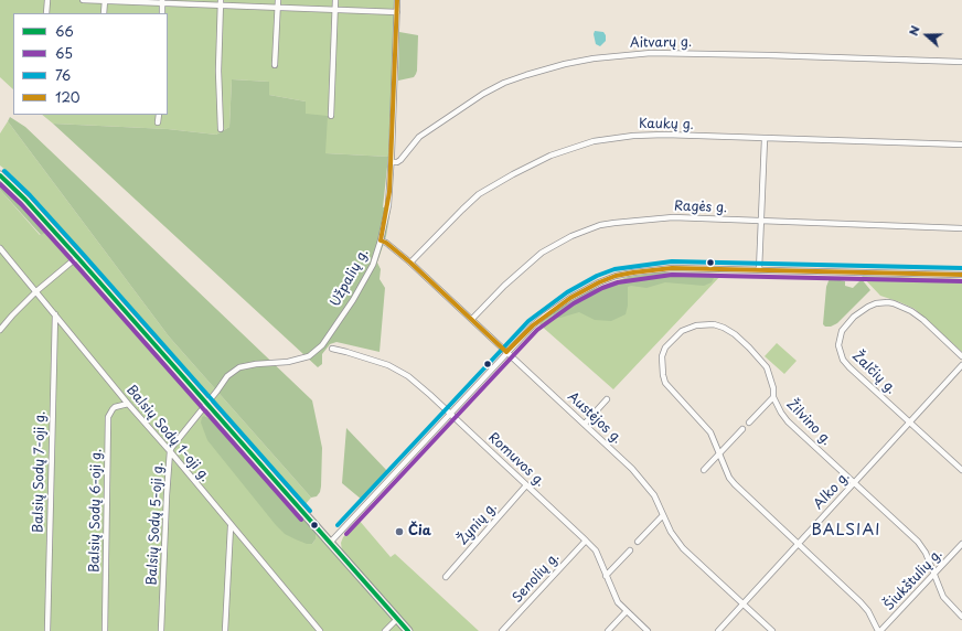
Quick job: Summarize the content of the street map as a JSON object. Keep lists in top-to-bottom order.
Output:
{
  "streets": {
    "street": [
      "Aitvarų g.",
      "Kaukų g.",
      "Ragės g.",
      "Užpalių g.",
      "Žalčių g.",
      "Austėjos g.",
      "Žilvino g.",
      "Balsių Sodų 1-oji g.",
      "Romuvos g.",
      "Balsių Sodų 7-oji g.",
      "Alko g.",
      "Balsių Sodų 6-oji g.",
      "Balsių Sodų 5-oji g.",
      "Žynių g.",
      "Senolių g.",
      "Šiukštulių g."
    ]
  },
  "crossings": [
    ["Aitvarų g.", "Užpalių g."],
    ["Kaukų g.", "Austėjos g."],
    ["Ragės g.", "Austėjos g."],
    ["Užpalių g.", "Austėjos g."],
    ["Užpalių g.", "Balsių Sodų 5-oji g."],
    ["Žalčių g.", "Alko g."],
    ["Austėjos g.", "Alko g."],
    ["Žilvino g.", "Alko g."],
    ["Žilvino g.", "Šiukštulių g."],
    ["Balsių Sodų 1-oji g.", "Balsių Sodų 7-oji g."],
    ["Balsių Sodų 1-oji g.", "Balsių Sodų 6-oji g."],
    ["Balsių Sodų 1-oji g.", "Balsių Sodų 5-oji g."],
    ["Romuvos g.", "Žynių g."],
    ["Romuvos g.", "Senolių g."]
  ],
  "districts": ["BALSIAI"],
  "places": ["Čia"],
  "lines": [
    "transit line 120",
    "transit line 76",
    "transit line 66",
    "transit line 65"
  ],
  "legend": [
    "66",
    "65",
    "76",
    "120"
  ],
  "north": "left"
}
